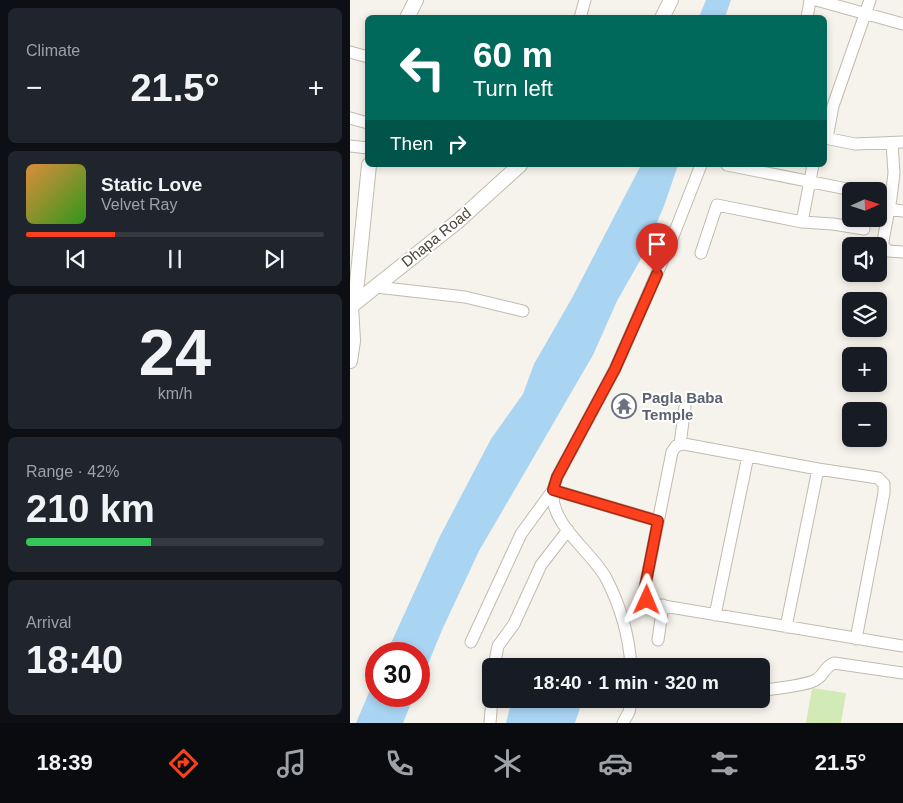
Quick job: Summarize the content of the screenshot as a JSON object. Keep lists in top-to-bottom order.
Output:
{
  "streets": {
    "street": ["Dhapa Road"]
  },
  "places": {
    "temple": ["Pagla Baba Temple"]
  },
  "north": "right",
  "page": {
    "tile": [
      "Climate",
      ["24", "km/h"],
      ["Range · 42%", "210 km"],
      ["Arrival", "18:40"]
    ],
    "turn": ["60 m", "Turn left"],
    "heat": ["−", "21.5°", "+"],
    "then": "Then",
    "song": ["Static Love", "Velvet Ray"],
    "map_buttons": ["+", "−"],
    "limit": "30",
    "trip": "18:40 · 1 min · 320 m",
    "tabs": ["18:39", "21.5°"]
  }
}
